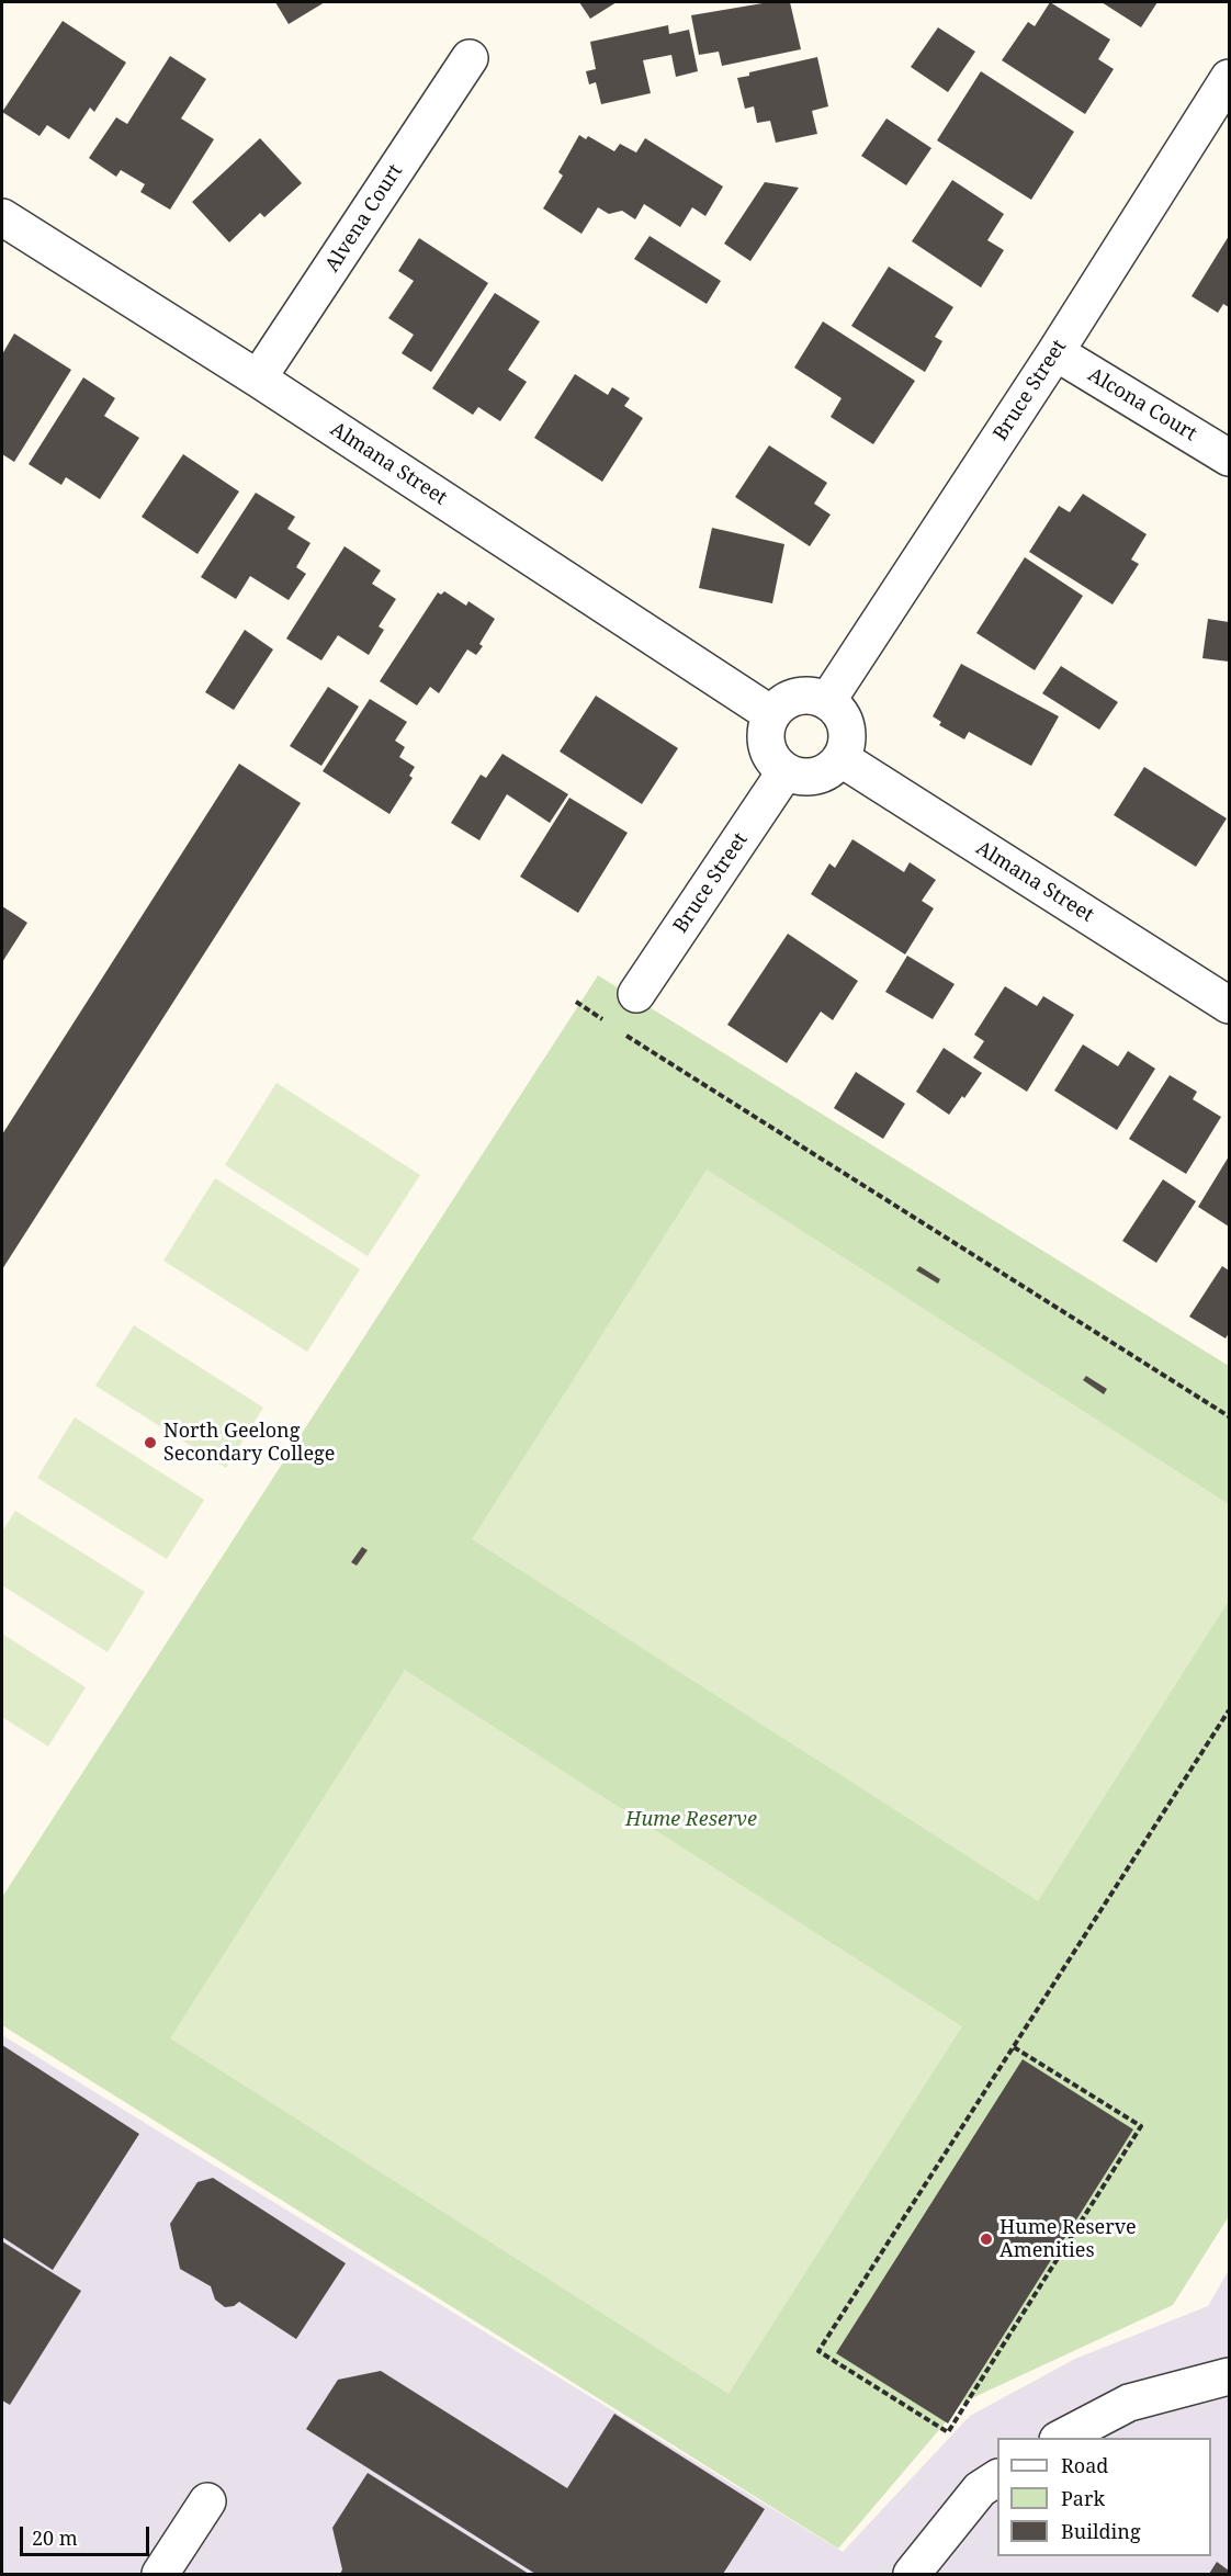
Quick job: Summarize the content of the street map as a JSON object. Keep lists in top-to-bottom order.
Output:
{
  "streets": {
    "street": [
      "Alvena Court",
      "Bruce Street",
      "Alcona Court",
      "Almana Street"
    ]
  },
  "crossings": [
    ["Alvena Court", "Almana Street"],
    ["Bruce Street", "Alcona Court"],
    ["Bruce Street", "Almana Street"]
  ],
  "parks": ["Hume Reserve"],
  "places": ["North Geelong Secondary College", "Hume Reserve Amenities"],
  "legend": ["Road", "Park", "Building"],
  "scale_bar": "20 m"
}
